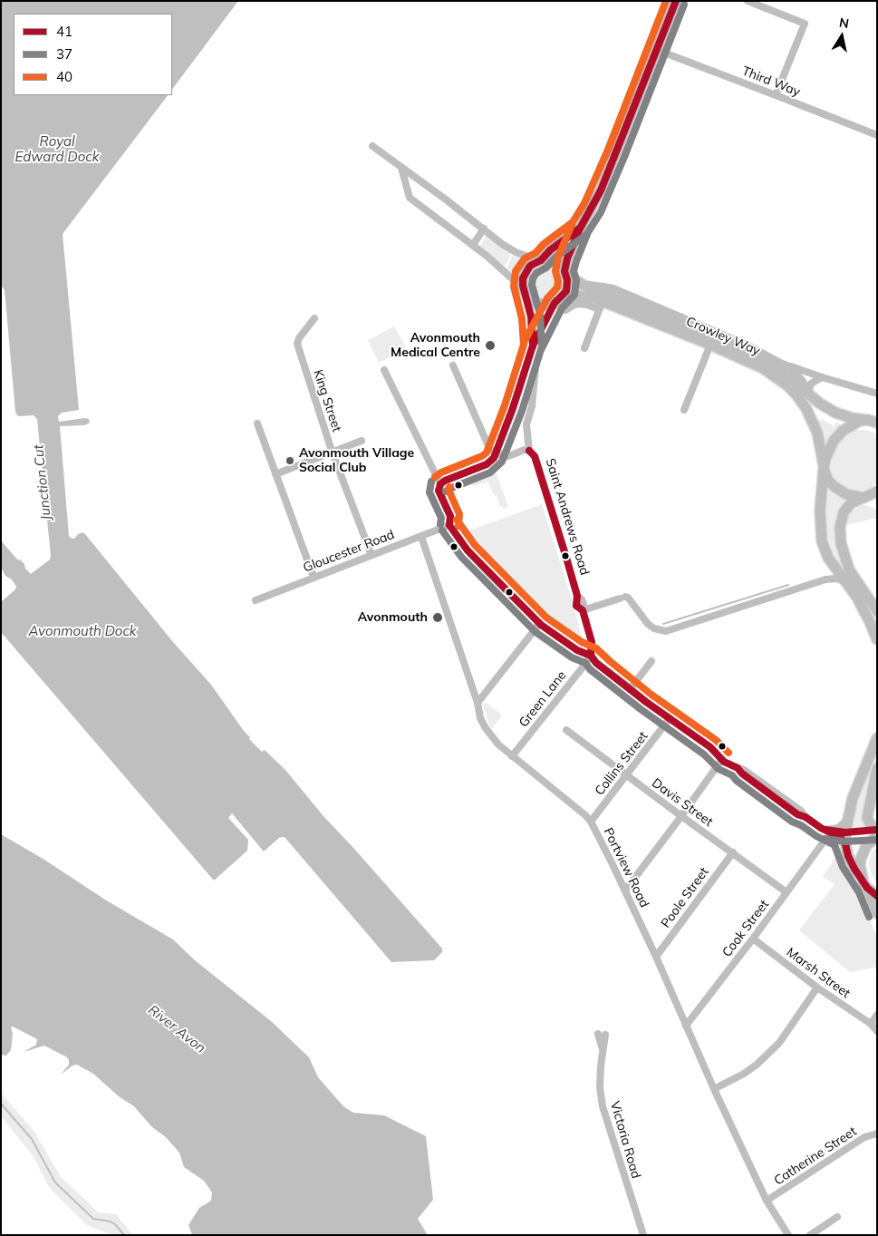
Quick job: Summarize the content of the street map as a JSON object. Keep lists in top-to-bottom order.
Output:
{
  "streets": {
    "highway": ["Crowley Way"],
    "street": [
      "Third Way",
      "King Street",
      "Saint Andrews Road",
      "Gloucester Road",
      "Green Lane",
      "Collins Street",
      "Davis Street",
      "Portview Road",
      "Poole Street",
      "Cook Street",
      "Marsh Street",
      "Victoria Road",
      "Catherine Street"
    ]
  },
  "crossings": [
    ["King Street", "Gloucester Road"],
    ["Saint Andrews Road", "Green Lane"],
    ["Gloucester Road", "Portview Road"],
    ["Green Lane", "Portview Road"],
    ["Collins Street", "Davis Street"],
    ["Collins Street", "Portview Road"],
    ["Davis Street", "Poole Street"],
    ["Davis Street", "Cook Street"],
    ["Portview Road", "Poole Street"],
    ["Portview Road", "Cook Street"],
    ["Portview Road", "Catherine Street"],
    ["Cook Street", "Marsh Street"]
  ],
  "water": [
    "Royal Edward Dock",
    "Junction Cut",
    "Avonmouth Dock",
    "River Avon"
  ],
  "places": ["Avonmouth Medical Centre", "Avonmouth Village Social Club", "Avonmouth"],
  "lines": ["transit line 41", "transit line 40", "transit line 37"],
  "legend": ["41", "37", "40"],
  "north": "top"
}
